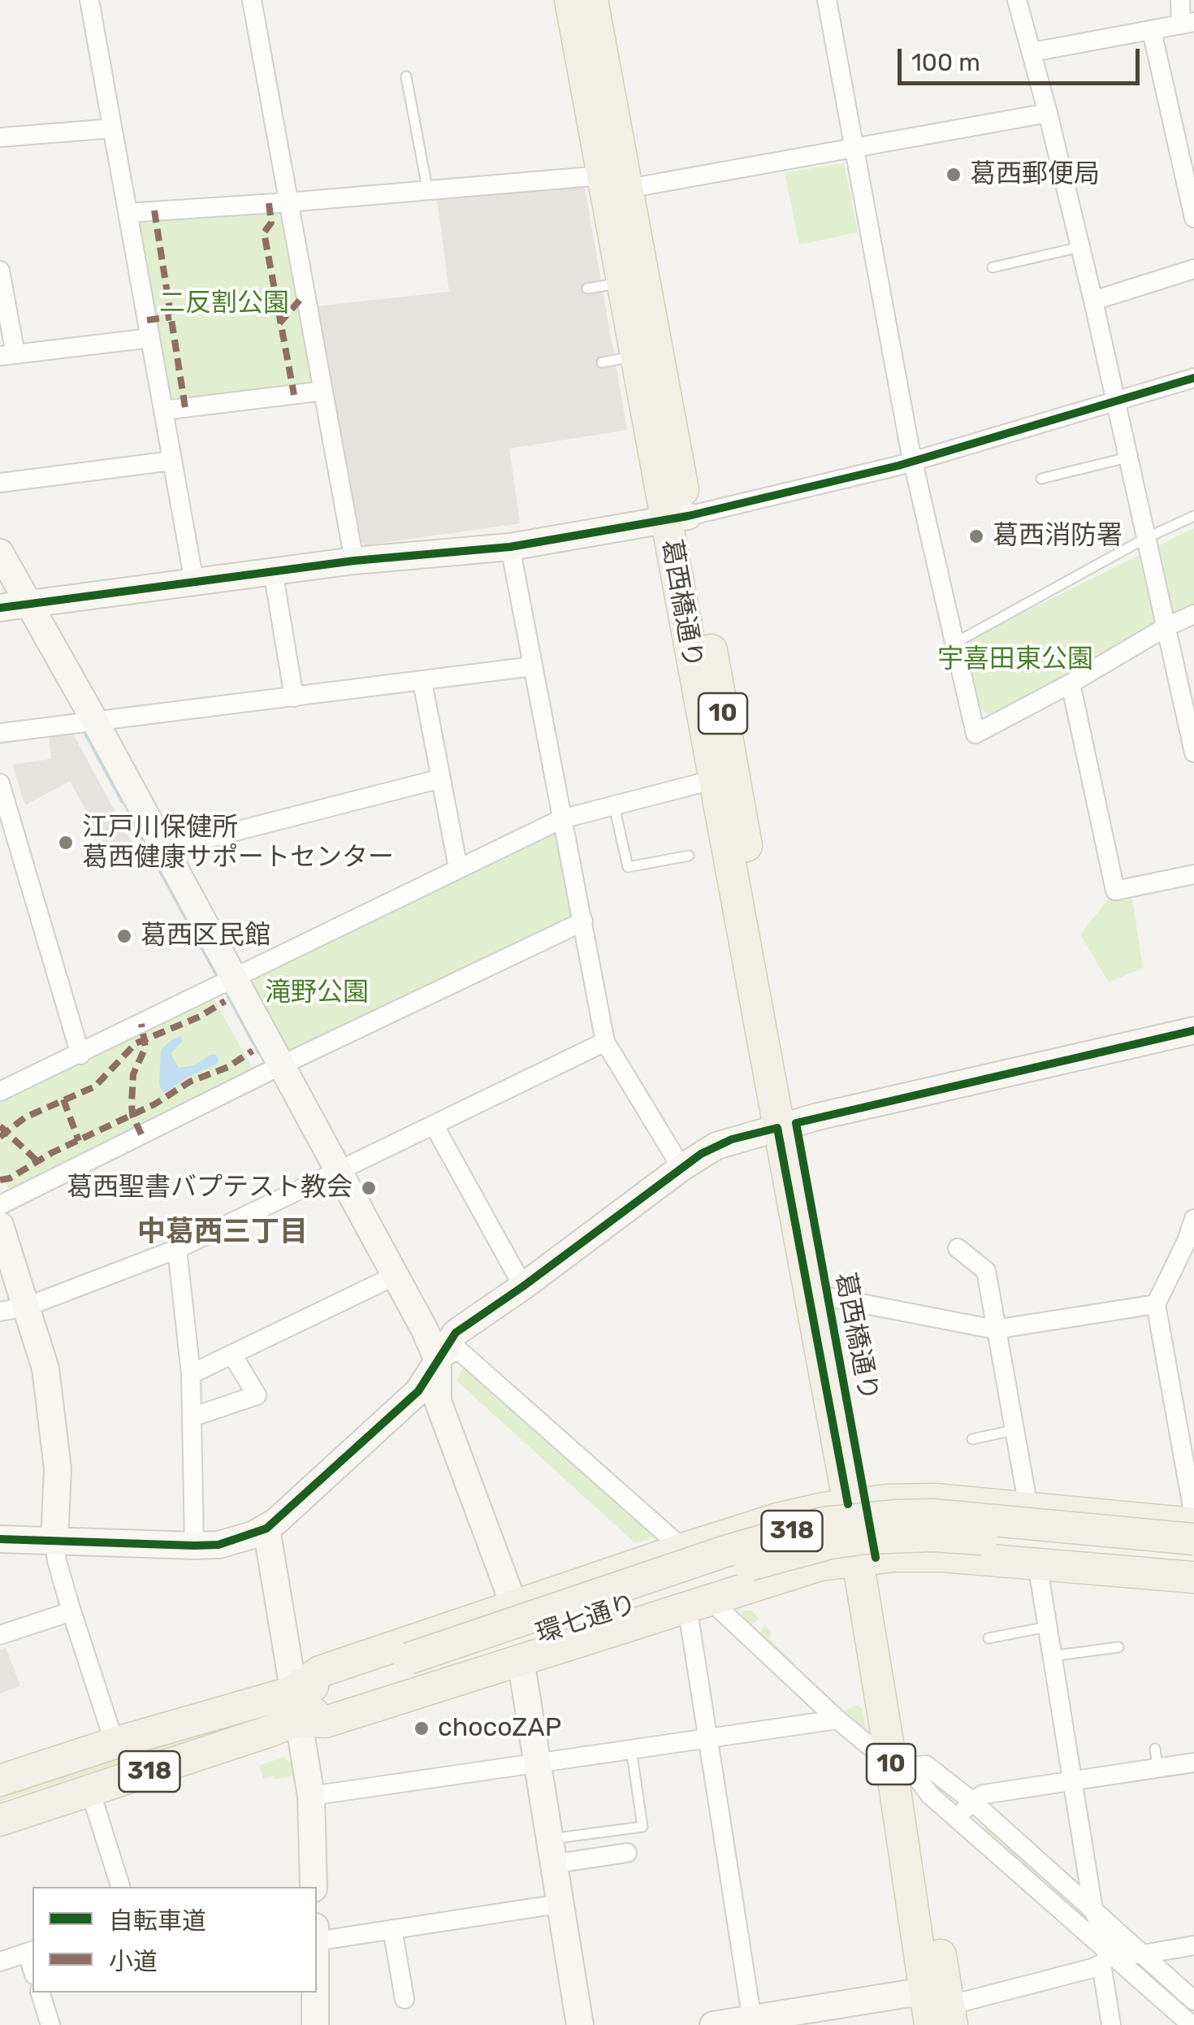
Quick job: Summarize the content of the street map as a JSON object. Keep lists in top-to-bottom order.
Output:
{
  "streets": {
    "main road": [
      "葛西橋通り",
      "10",
      "318",
      "環七通り"
    ]
  },
  "crossings": [
    ["葛西橋通り", "318"],
    ["318", "環七通り"]
  ],
  "districts": ["中葛西三丁目"],
  "parks": ["二反割公園", "宇喜田東公園", "滝野公園"],
  "places": [
    "葛西郵便局",
    "葛西消防署",
    "江戸川保健所 葛西健康サポートセンター",
    "葛西区民館",
    "葛西聖書バプテスト教会",
    "chocoZAP"
  ],
  "legend": ["自転車道", "小道"],
  "scale_bar": "100 m"
}
